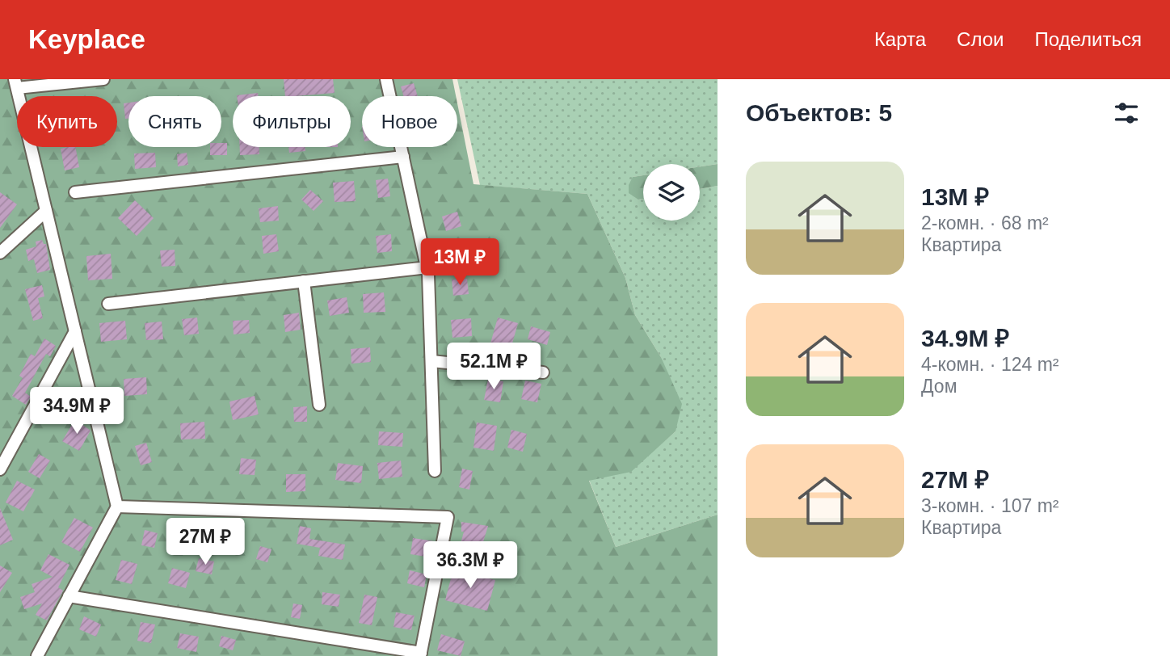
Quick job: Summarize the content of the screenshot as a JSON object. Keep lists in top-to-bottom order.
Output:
{
  "page": {
    "header": "Keyplace",
    "nav": ["Карта", "Слои", "Поделиться"],
    "heading": "Объектов: 5",
    "chip": [
      "Купить",
      "Снять",
      "Фильтры",
      "Новое"
    ],
    "list": [
      {
        "name": "13M ₽",
        "note": "2-комн. · 68 m² · Квартира"
      },
      {
        "name": "34.9M ₽",
        "note": "4-комн. · 124 m² · Дом"
      },
      {
        "name": "27M ₽",
        "note": "3-комн. · 107 m² · Квартира"
      }
    ],
    "price": [
      "13M ₽",
      "52.1M ₽",
      "34.9M ₽",
      "27M ₽",
      "36.3M ₽"
    ]
  }
}
